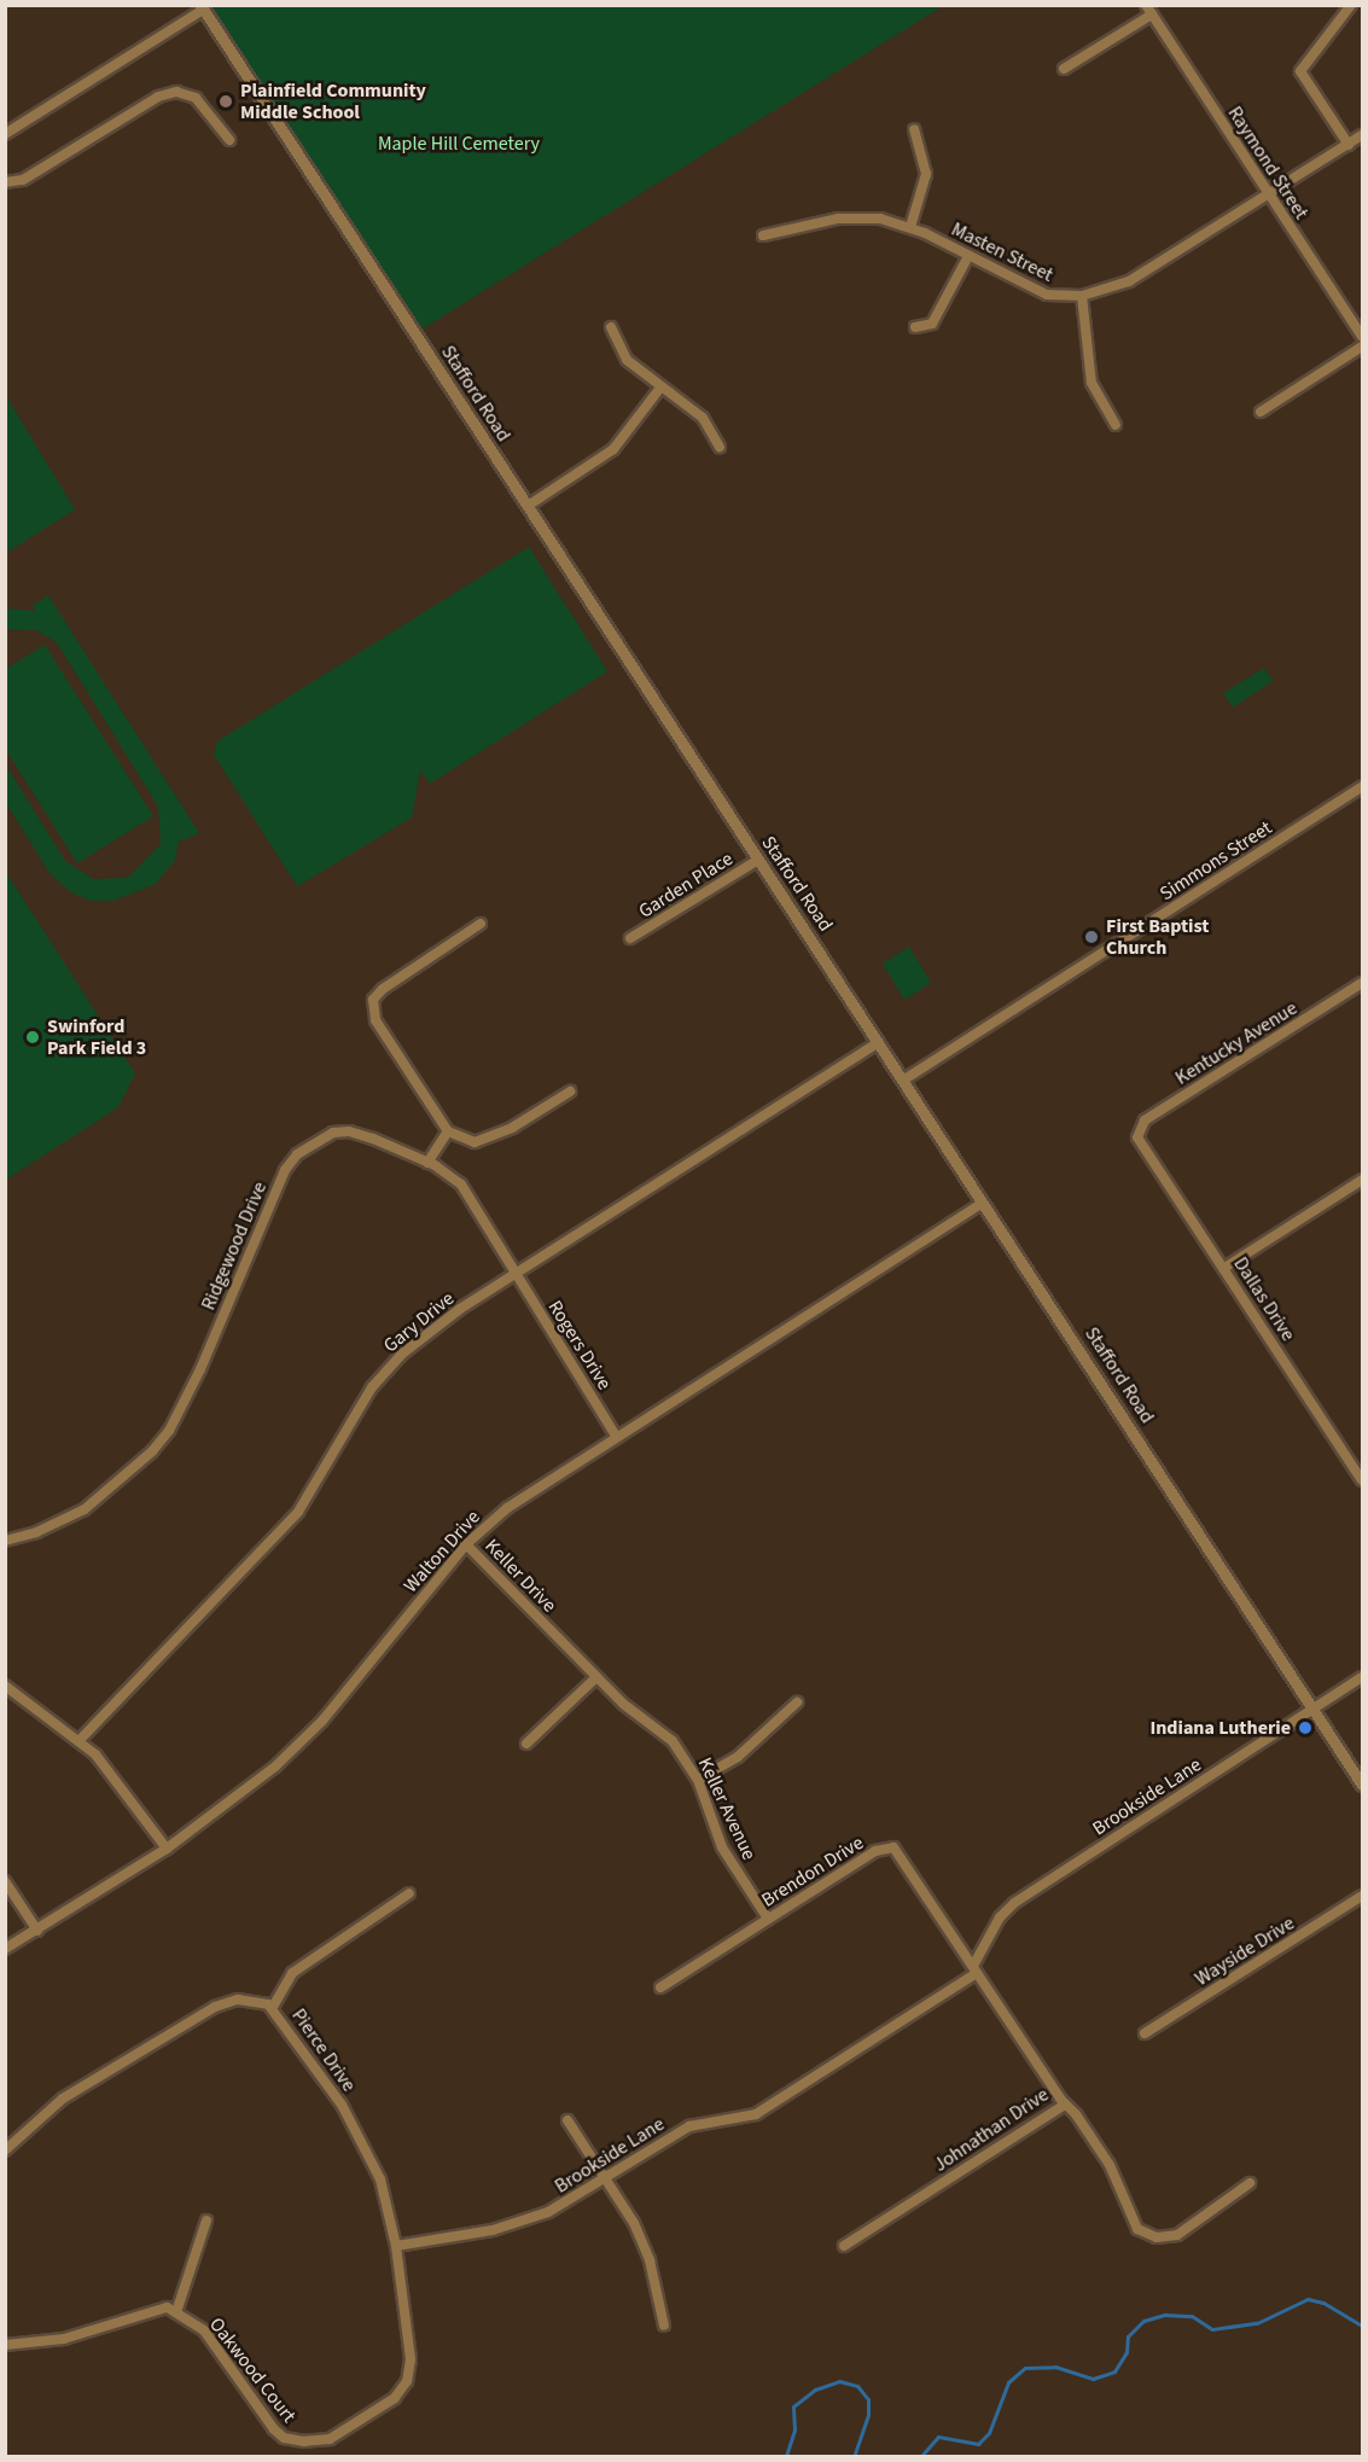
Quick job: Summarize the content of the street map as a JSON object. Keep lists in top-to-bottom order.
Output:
{
  "streets": {
    "street": [
      "Raymond Street",
      "Masten Street",
      "Stafford Road",
      "Simmons Street",
      "Garden Place",
      "Kentucky Avenue",
      "Ridgewood Drive",
      "Dallas Drive",
      "Gary Drive",
      "Rogers Drive",
      "Walton Drive",
      "Keller Drive",
      "Brookside Lane",
      "Keller Avenue",
      "Brendon Drive",
      "Wayside Drive",
      "Pierce Drive",
      "Johnathan Drive",
      "Oakwood Court"
    ]
  },
  "crossings": [
    ["Raymond Street", "Masten Street"],
    ["Stafford Road", "Simmons Street"],
    ["Stafford Road", "Garden Place"],
    ["Stafford Road", "Gary Drive"],
    ["Stafford Road", "Walton Drive"],
    ["Stafford Road", "Brookside Lane"],
    ["Kentucky Avenue", "Dallas Drive"],
    ["Ridgewood Drive", "Gary Drive"],
    ["Ridgewood Drive", "Rogers Drive"],
    ["Gary Drive", "Rogers Drive"],
    ["Rogers Drive", "Walton Drive"],
    ["Walton Drive", "Keller Drive"],
    ["Keller Drive", "Keller Avenue"],
    ["Brookside Lane", "Brendon Drive"],
    ["Brookside Lane", "Pierce Drive"],
    ["Brookside Lane", "Johnathan Drive"],
    ["Brookside Lane", "Oakwood Court"],
    ["Keller Avenue", "Brendon Drive"],
    ["Brendon Drive", "Johnathan Drive"],
    ["Pierce Drive", "Oakwood Court"]
  ],
  "parks": ["Maple Hill Cemetery"],
  "places": [
    "Plainfield Community Middle School",
    "First Baptist Church",
    "Swinford Park Field 3",
    "Indiana Lutherie"
  ]
}
